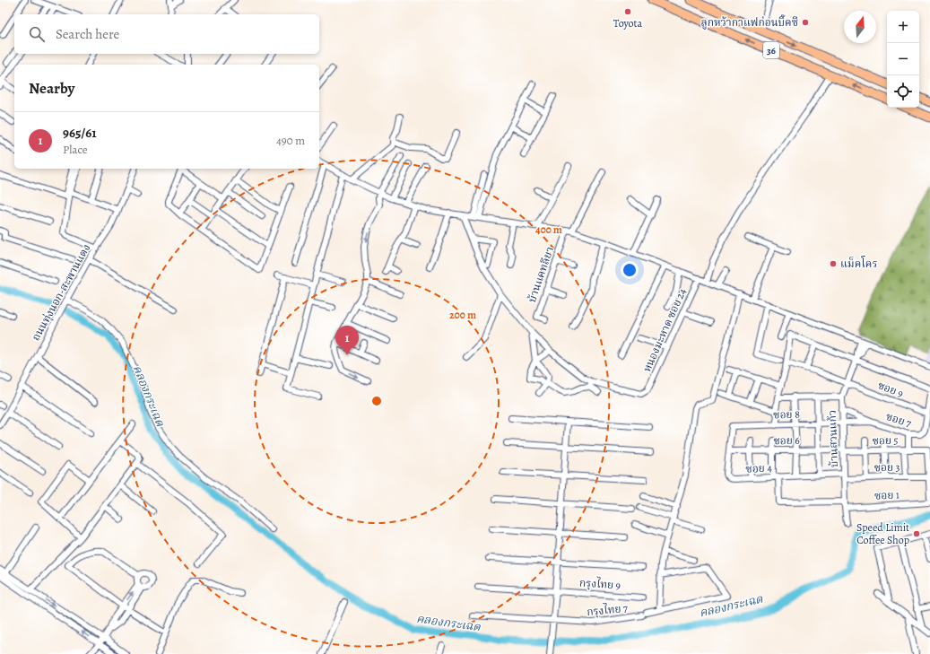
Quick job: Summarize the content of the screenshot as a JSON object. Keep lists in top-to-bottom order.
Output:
{
  "streets": {
    "highway": ["36"],
    "street": [
      "บ้านแคทลียา",
      "ถนนทุ่งนอก-สะพานแตง",
      "หนองมะหาด ซอย 24",
      "ซอย 9",
      "ซอย 8",
      "ซอย 7",
      "บ้านสวนแก้ว",
      "ซอย 6",
      "ซอย 5",
      "ซอย 3",
      "ซอย 4",
      "ซอย 1",
      "กรุงไทย 9",
      "กรุงไทย 7"
    ]
  },
  "crossings": [
    ["ซอย 9", "ซอย 7"],
    ["ซอย 9", "บ้านสวนแก้ว"],
    ["ซอย 8", "ซอย 7"],
    ["ซอย 8", "บ้านสวนแก้ว"],
    ["ซอย 8", "ซอย 4"],
    ["ซอย 7", "บ้านสวนแก้ว"],
    ["บ้านสวนแก้ว", "ซอย 6"],
    ["บ้านสวนแก้ว", "ซอย 5"],
    ["บ้านสวนแก้ว", "ซอย 3"],
    ["บ้านสวนแก้ว", "ซอย 4"],
    ["บ้านสวนแก้ว", "ซอย 1"],
    ["ซอย 6", "ซอย 5"],
    ["ซอย 6", "ซอย 4"],
    ["ซอย 5", "ซอย 3"],
    ["ซอย 3", "ซอย 4"],
    ["ซอย 4", "ซอย 1"]
  ],
  "water": ["คลองกระเฉด"],
  "places": [
    "Toyota",
    "ลูกหว้ากาแฟก่อนบิ๊คซี",
    "แม็คโคร",
    "Speed Limit Coffee Shop"
  ],
  "north": "top",
  "page": {
    "map_buttons": ["+", "−"],
    "search": "Search here",
    "heading": "Nearby",
    "list": [
      {
        "mark": "1",
        "name": "965/61",
        "note": "Place",
        "value": "490 m"
      }
    ],
    "pins": "1"
  },
  "rings": ["400 m", "200 m"]
}
